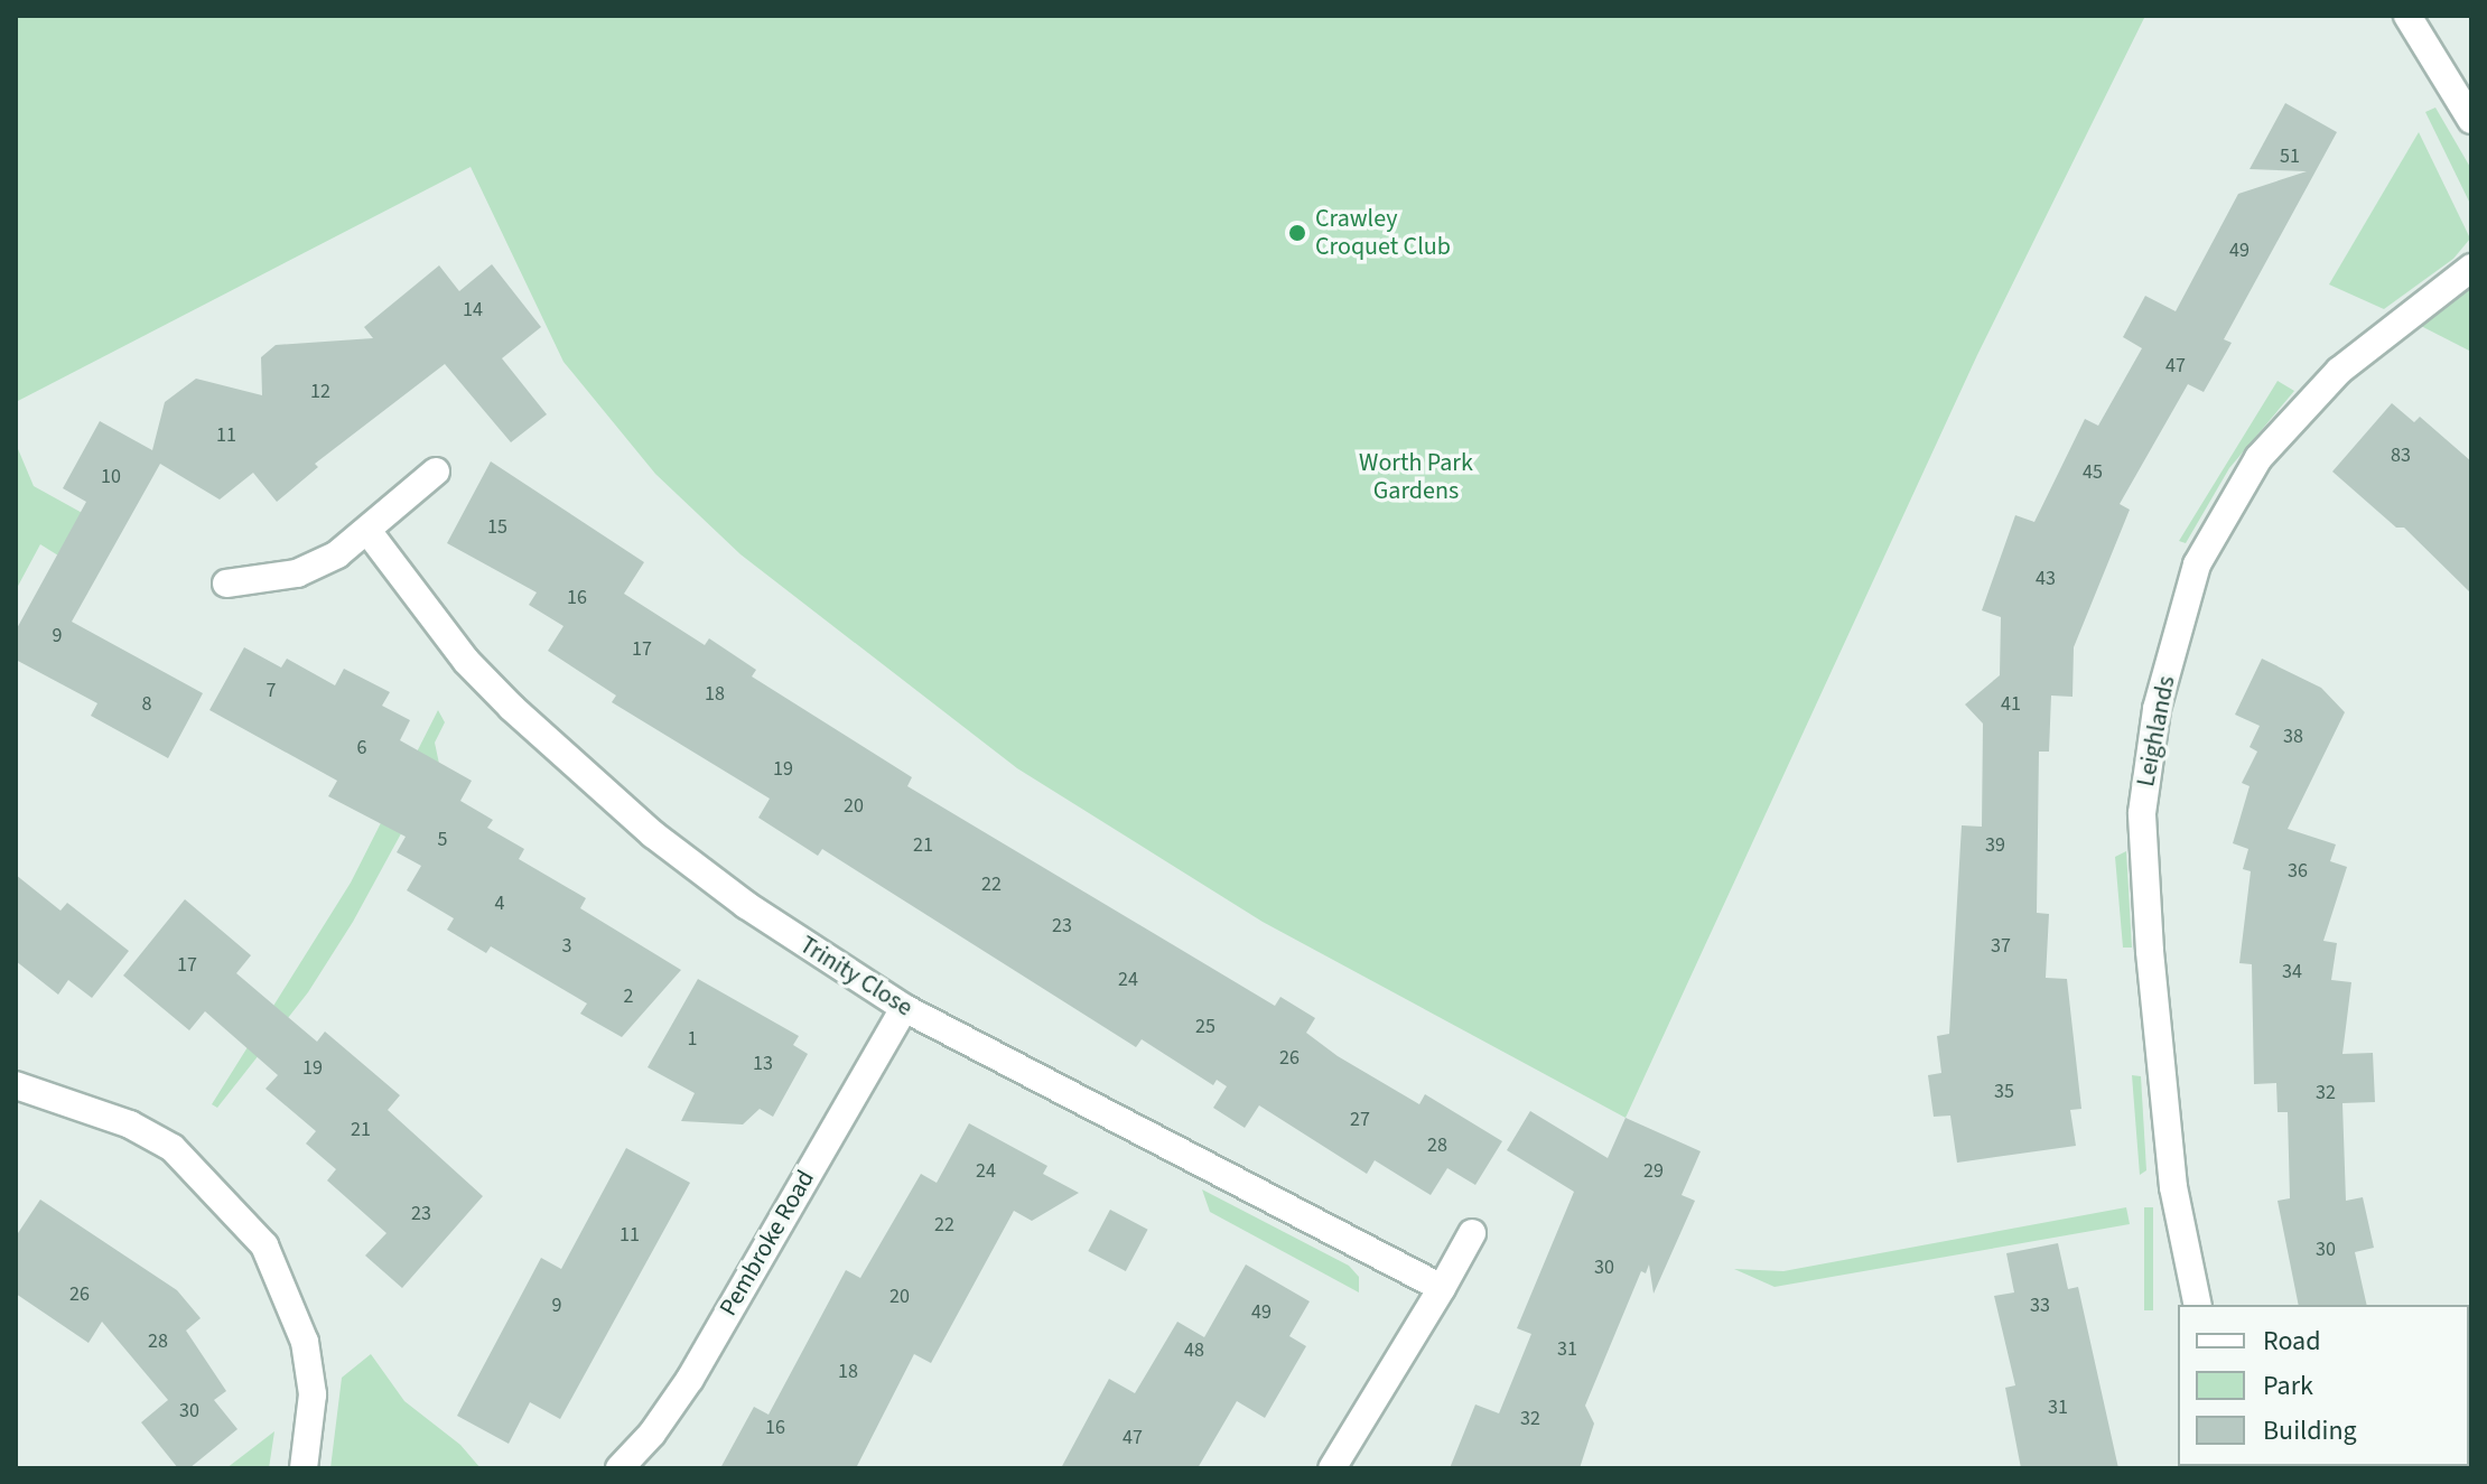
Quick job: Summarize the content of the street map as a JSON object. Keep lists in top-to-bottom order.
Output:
{
  "streets": {
    "street": ["Leighlands", "Trinity Close", "Pembroke Road"]
  },
  "crossings": [
    ["Trinity Close", "Pembroke Road"]
  ],
  "parks": ["Worth Park Gardens"],
  "places": ["Crawley Croquet Club"],
  "house_numbers": [
    "51",
    "49",
    "14",
    "47",
    "12",
    "11",
    "83",
    "45",
    "10",
    "15",
    "43",
    "16",
    "9",
    "17",
    "7",
    "18",
    "8",
    "41",
    "38",
    "6",
    "19",
    "20",
    "5",
    "21",
    "39",
    "36",
    "22",
    "4",
    "23",
    "3",
    "37",
    "17",
    "34",
    "24",
    "2",
    "25",
    "1",
    "26",
    "13",
    "19",
    "35",
    "32",
    "27",
    "21",
    "28",
    "24",
    "29",
    "23",
    "22",
    "11",
    "30",
    "30",
    "26",
    "20",
    "9",
    "33",
    "49",
    "28",
    "31",
    "48",
    "18",
    "31",
    "30",
    "32",
    "16",
    "47"
  ],
  "legend": ["Road", "Park", "Building"]
}
